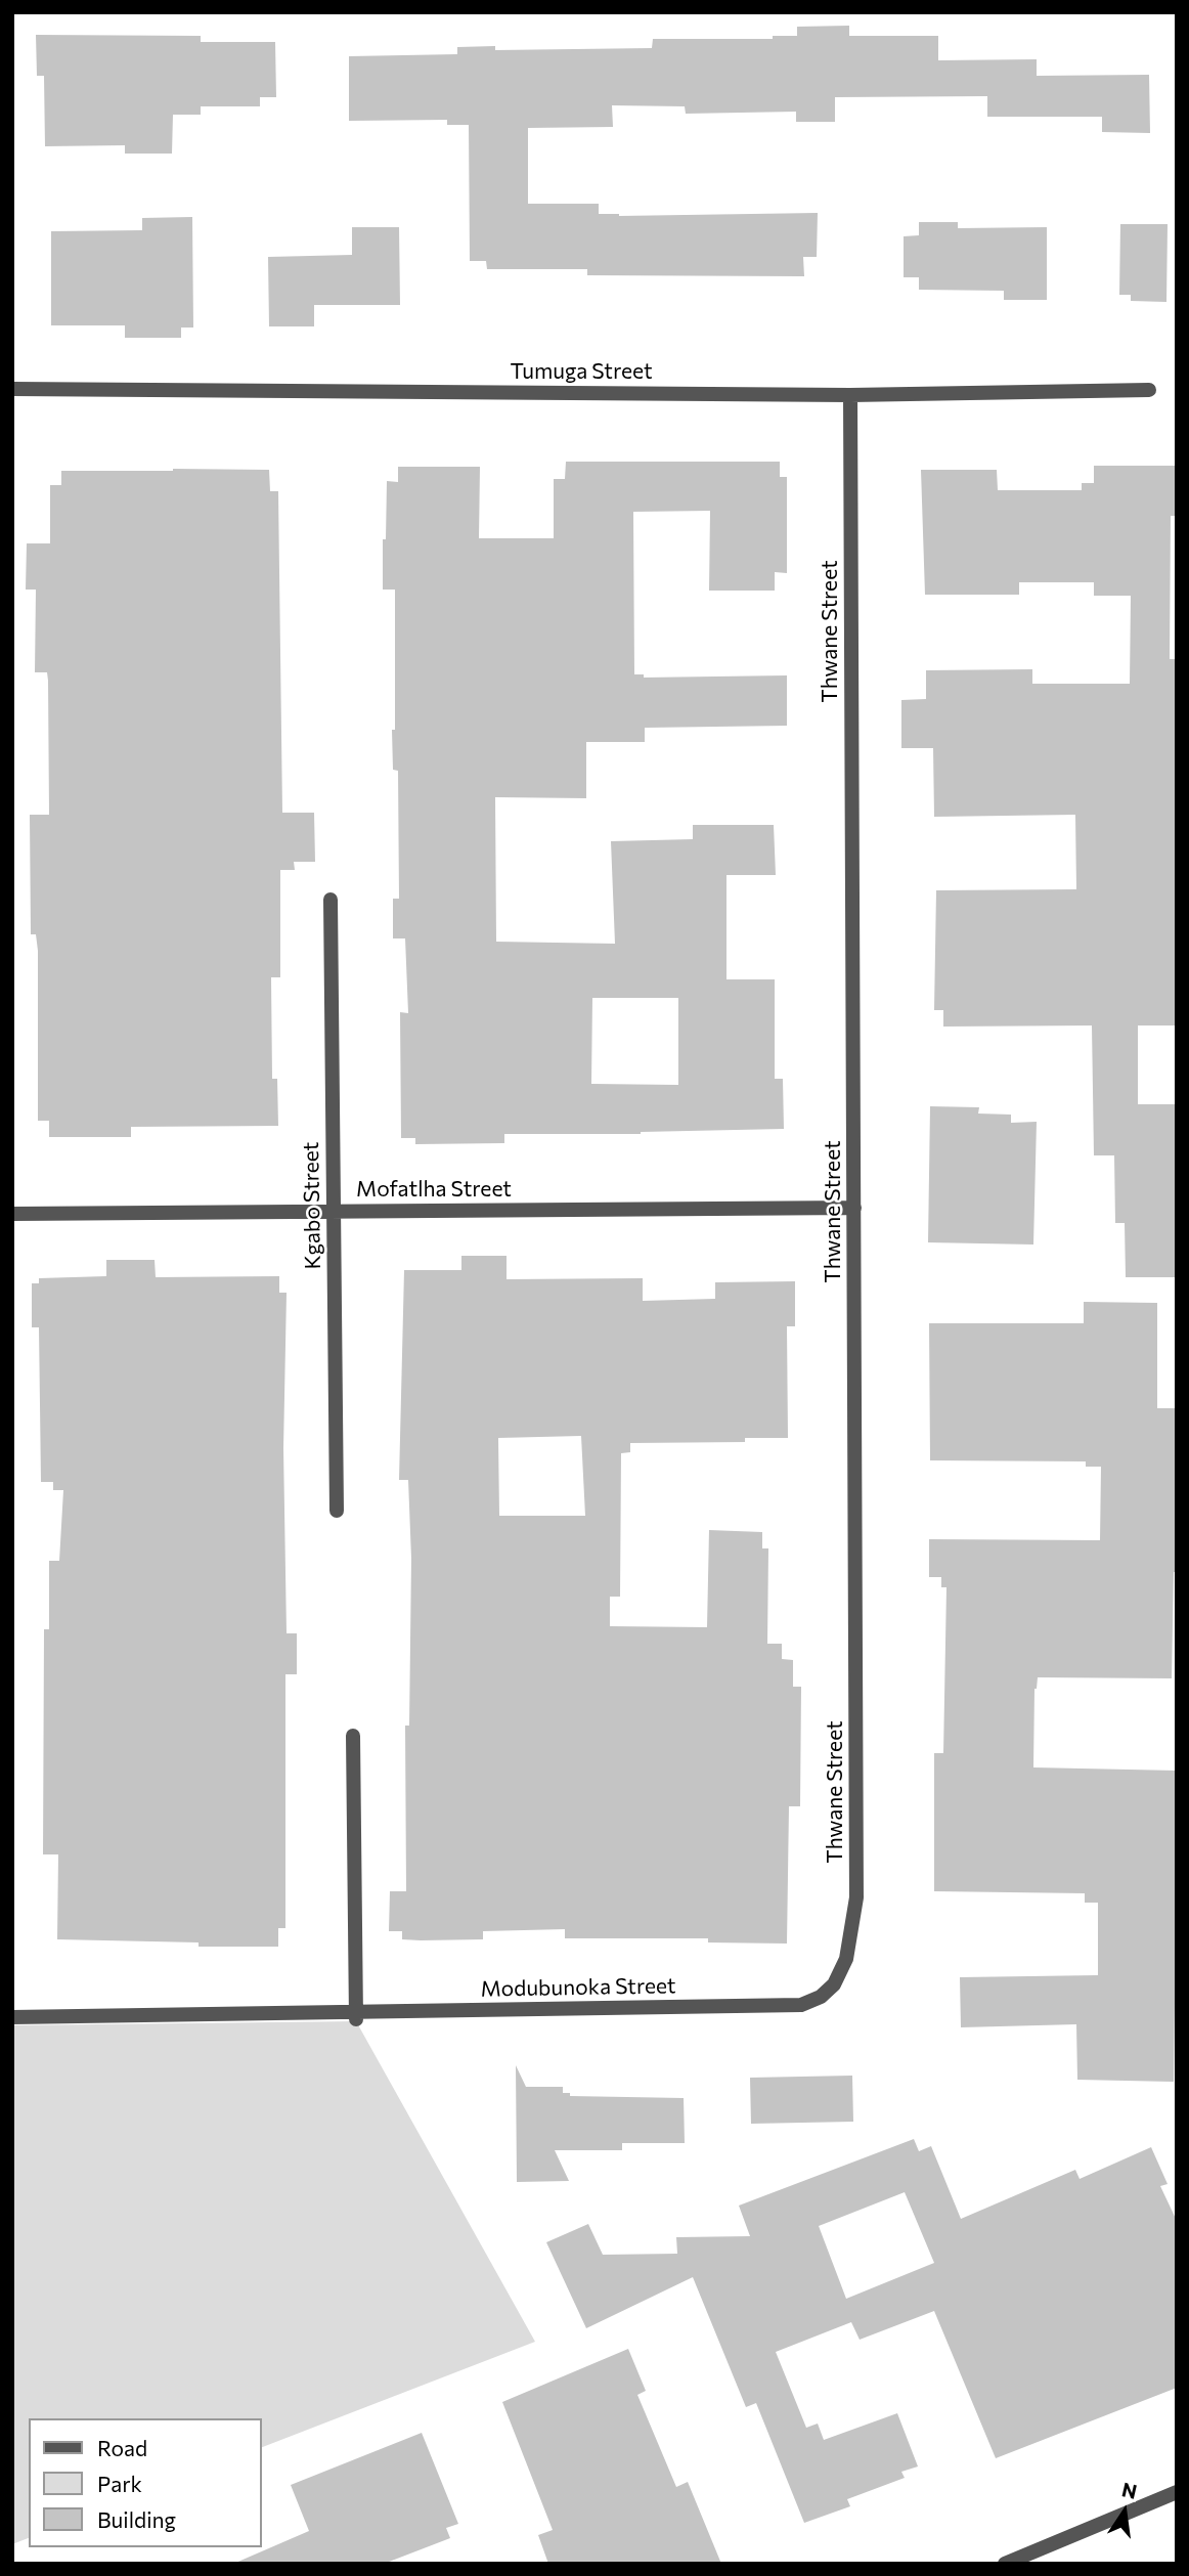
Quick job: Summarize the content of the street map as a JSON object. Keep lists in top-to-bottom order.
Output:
{
  "streets": {
    "street": [
      "Tumuga Street",
      "Thwane Street",
      "Mofatlha Street",
      "Kgabo Street",
      "Modubunoka Street"
    ]
  },
  "crossings": [
    ["Tumuga Street", "Thwane Street"],
    ["Thwane Street", "Mofatlha Street"],
    ["Thwane Street", "Modubunoka Street"],
    ["Mofatlha Street", "Kgabo Street"]
  ],
  "legend": ["Road", "Park", "Building"],
  "north": "top"
}
